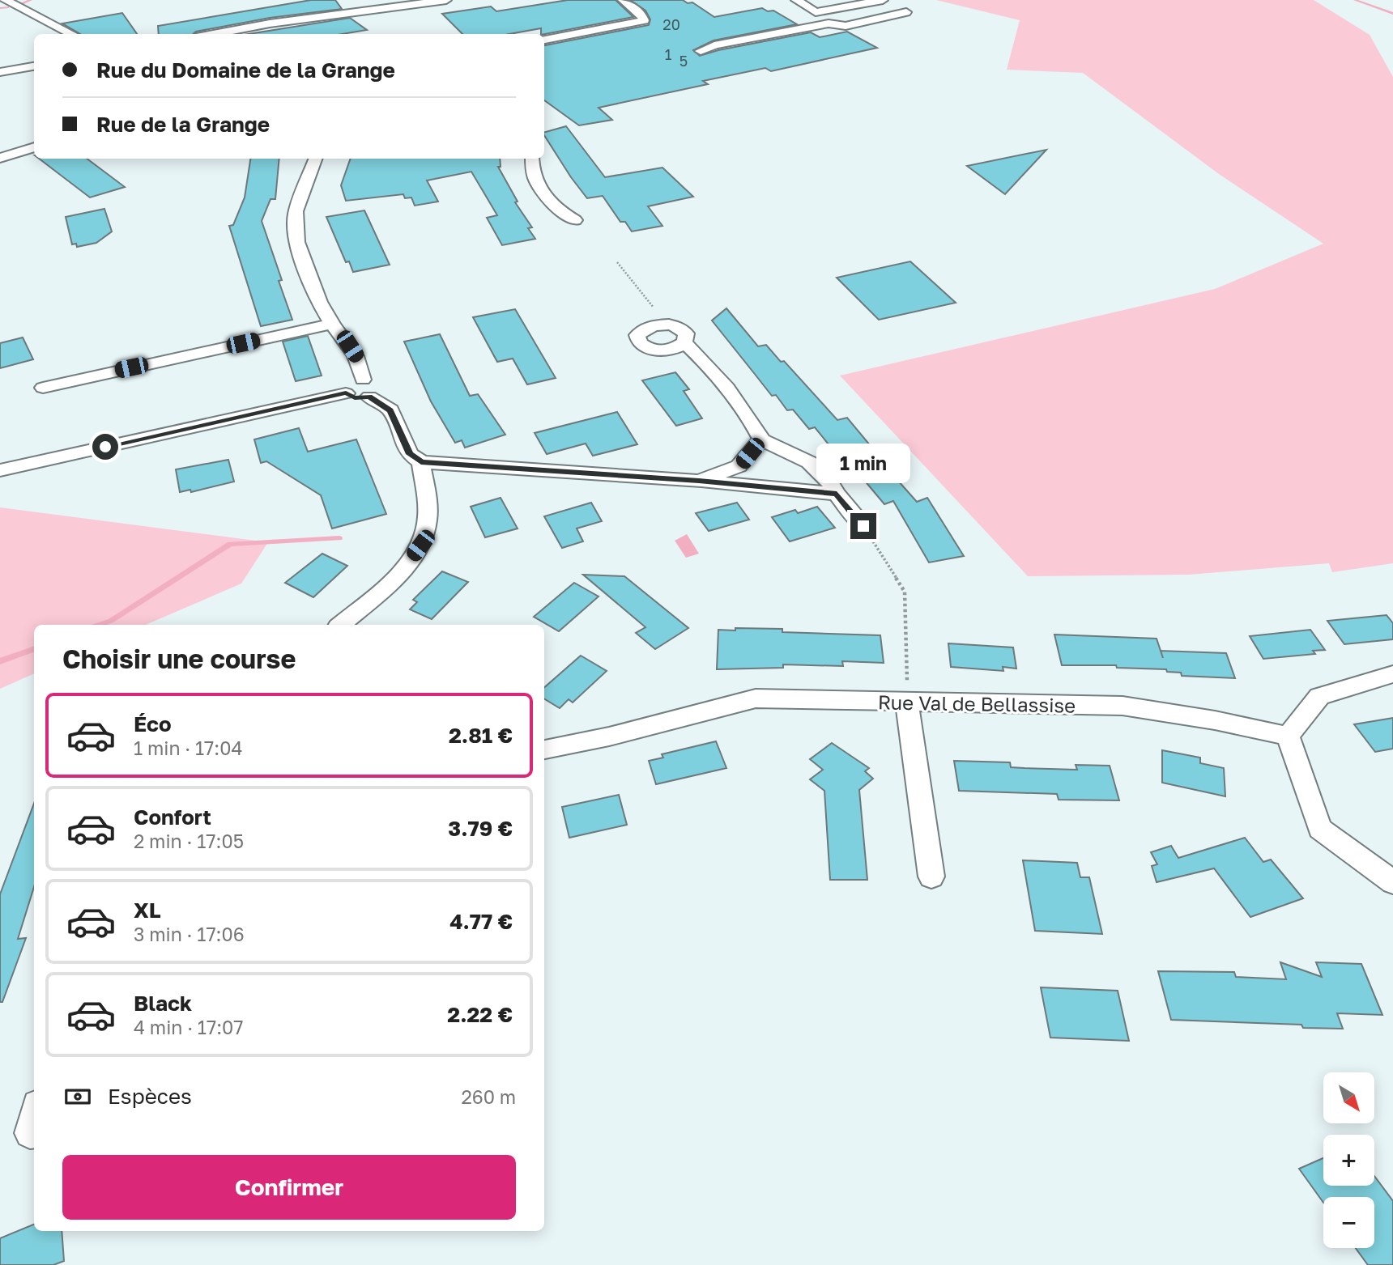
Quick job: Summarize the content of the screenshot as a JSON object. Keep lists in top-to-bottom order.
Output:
{
  "streets": {
    "street": ["Rue Val de Bellassise"]
  },
  "house_numbers": ["20", "1", "5"],
  "north": "bottom right",
  "page": {
    "banner": ["Rue du Domaine de la Grange", "Rue de la Grange"],
    "bubble": "1 min",
    "heading": "Choisir une course",
    "list": [
      {
        "name": "Éco",
        "note": "1 min · 17:04",
        "value": "2.81 €"
      },
      {
        "name": "Confort",
        "note": "2 min · 17:05",
        "value": "3.79 €"
      },
      {
        "name": "XL",
        "note": "3 min · 17:06",
        "value": "4.77 €"
      },
      {
        "name": "Black",
        "note": "4 min · 17:07",
        "value": "2.22 €"
      }
    ],
    "pay": ["Espèces", "260 m"],
    "map_buttons": ["+", "−"],
    "buttons": "Confirmer"
  }
}
